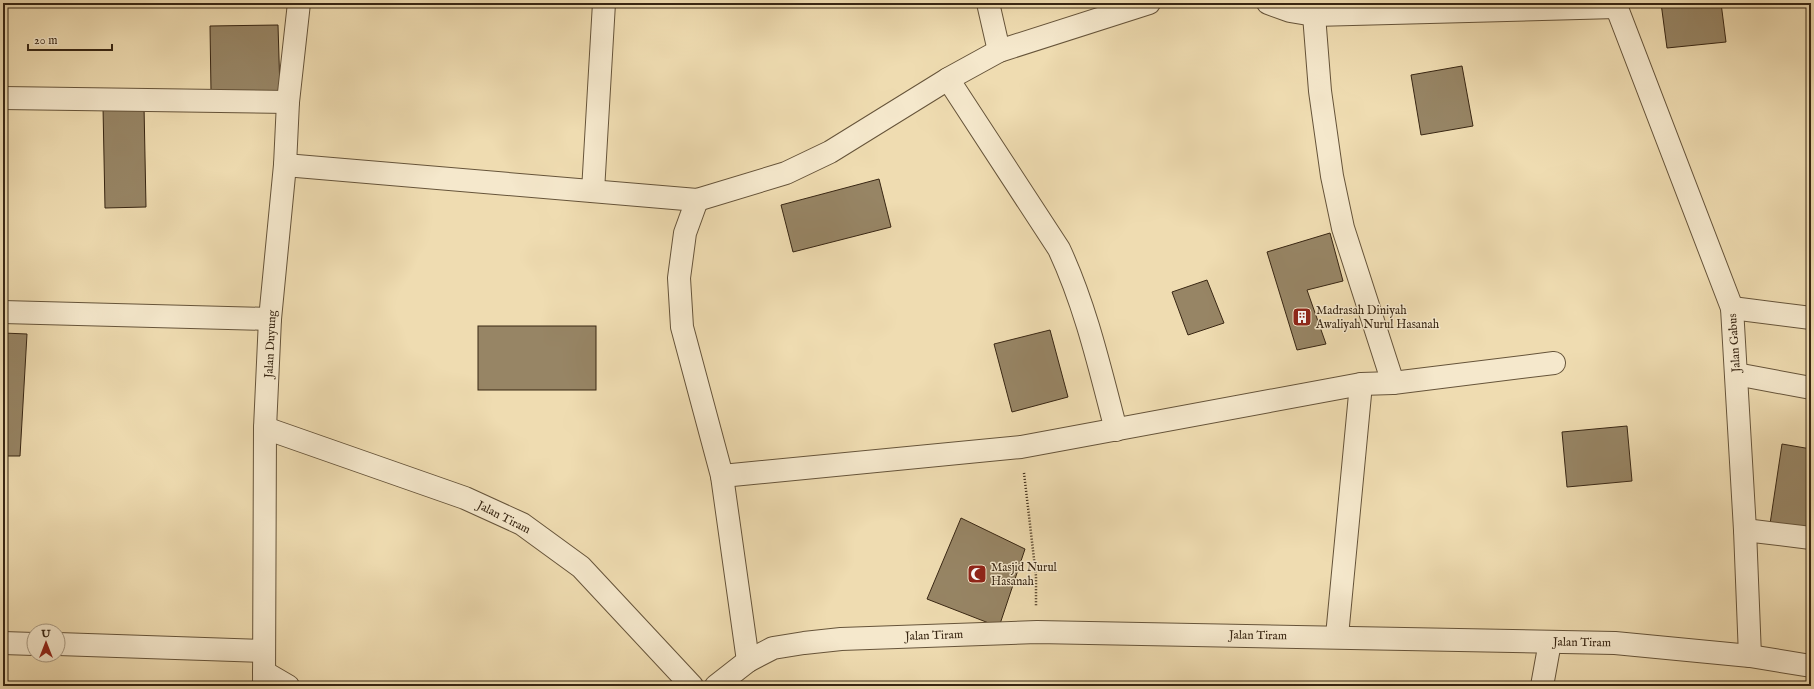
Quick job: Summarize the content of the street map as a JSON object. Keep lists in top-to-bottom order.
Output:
{
  "streets": {
    "street": ["Jalan Gabus", "Jalan Duyung", "Jalan Tiram"]
  },
  "crossings": [
    ["Jalan Gabus", "Jalan Tiram"],
    ["Jalan Duyung", "Jalan Tiram"]
  ],
  "places": {
    "building": ["Madrasah Diniyah Awaliyah Nurul Hasanah"],
    "mosque": ["Masjid Nurul Hasanah"]
  },
  "scale_bar": "20 m",
  "north": "top"
}
